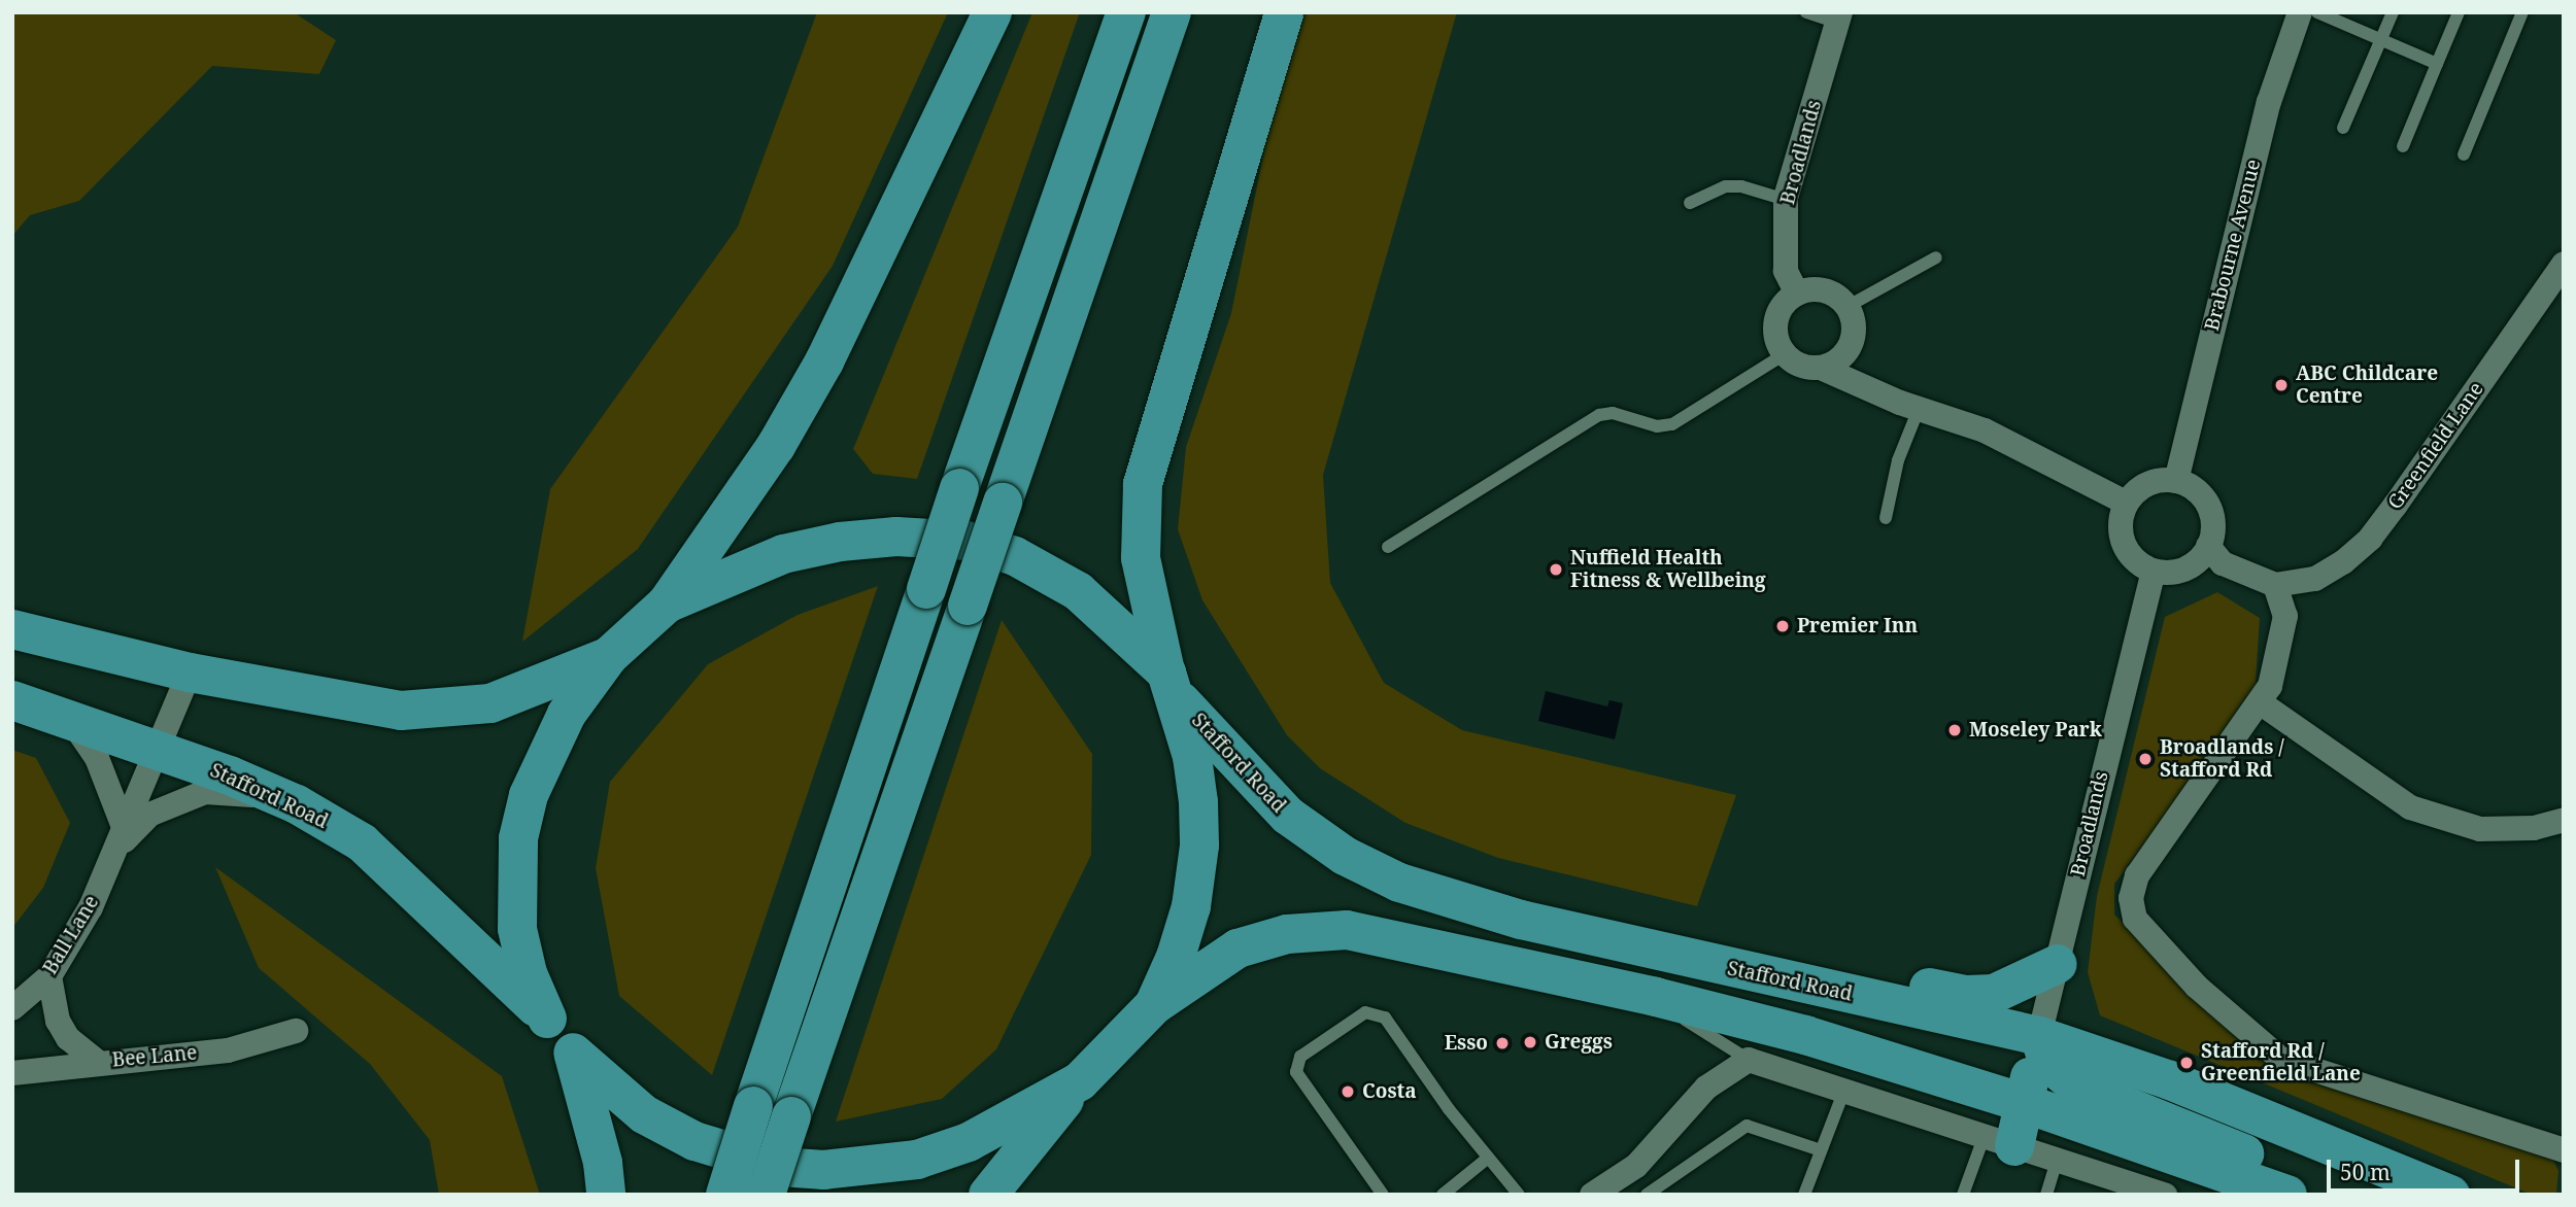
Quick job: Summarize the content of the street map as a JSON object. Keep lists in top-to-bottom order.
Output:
{
  "streets": {
    "highway": ["Stafford Road"],
    "street": [
      "Broadlands",
      "Brabourne Avenue",
      "Greenfield Lane",
      "Ball Lane",
      "Bee Lane"
    ]
  },
  "crossings": [
    ["Broadlands", "Brabourne Avenue"],
    ["Broadlands", "Stafford Road"],
    ["Stafford Road", "Ball Lane"]
  ],
  "places": [
    "ABC Childcare Centre",
    "Nuffield Health Fitness & Wellbeing",
    "Premier Inn",
    "Moseley Park",
    "Broadlands / Stafford Rd",
    "Greggs",
    "Esso",
    "Stafford Rd / Greenfield Lane",
    "Costa"
  ],
  "scale_bar": "50 m"
}
